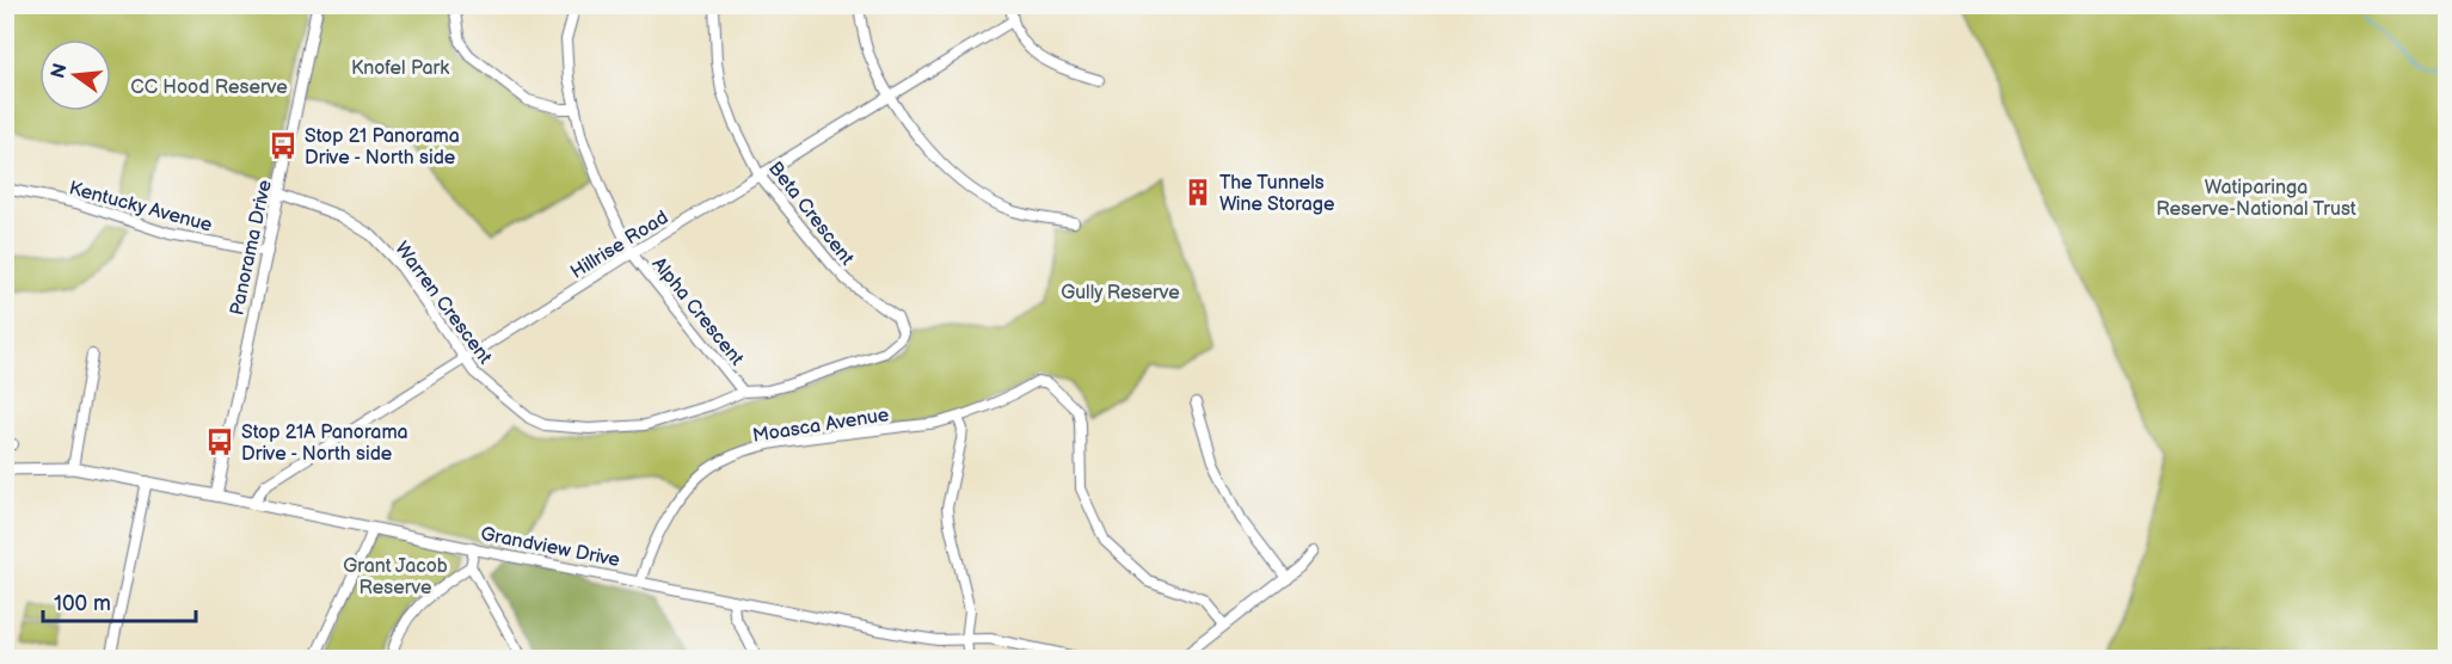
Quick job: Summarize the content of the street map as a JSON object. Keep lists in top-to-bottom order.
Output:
{
  "streets": {
    "street": [
      "Kentucky Avenue",
      "Beta Crescent",
      "Hillrise Road",
      "Panorama Drive",
      "Warren Crescent",
      "Alpha Crescent",
      "Moasca Avenue",
      "Grandview Drive"
    ]
  },
  "crossings": [
    ["Kentucky Avenue", "Panorama Drive"],
    ["Beta Crescent", "Hillrise Road"],
    ["Beta Crescent", "Warren Crescent"],
    ["Hillrise Road", "Warren Crescent"],
    ["Hillrise Road", "Alpha Crescent"],
    ["Hillrise Road", "Grandview Drive"],
    ["Panorama Drive", "Warren Crescent"],
    ["Panorama Drive", "Grandview Drive"],
    ["Warren Crescent", "Alpha Crescent"],
    ["Moasca Avenue", "Grandview Drive"]
  ],
  "parks": [
    "Knofel Park",
    "CC Hood Reserve",
    "Watiparinga Reserve-National Trust",
    "Gully Reserve",
    "Grant Jacob Reserve"
  ],
  "places": {
    "bus stop": ["Stop 21 Panorama Drive - North side", "Stop 21A Panorama Drive - North side"],
    "building": ["The Tunnels Wine Storage"]
  },
  "scale_bar": "100 m",
  "north": "left"
}
